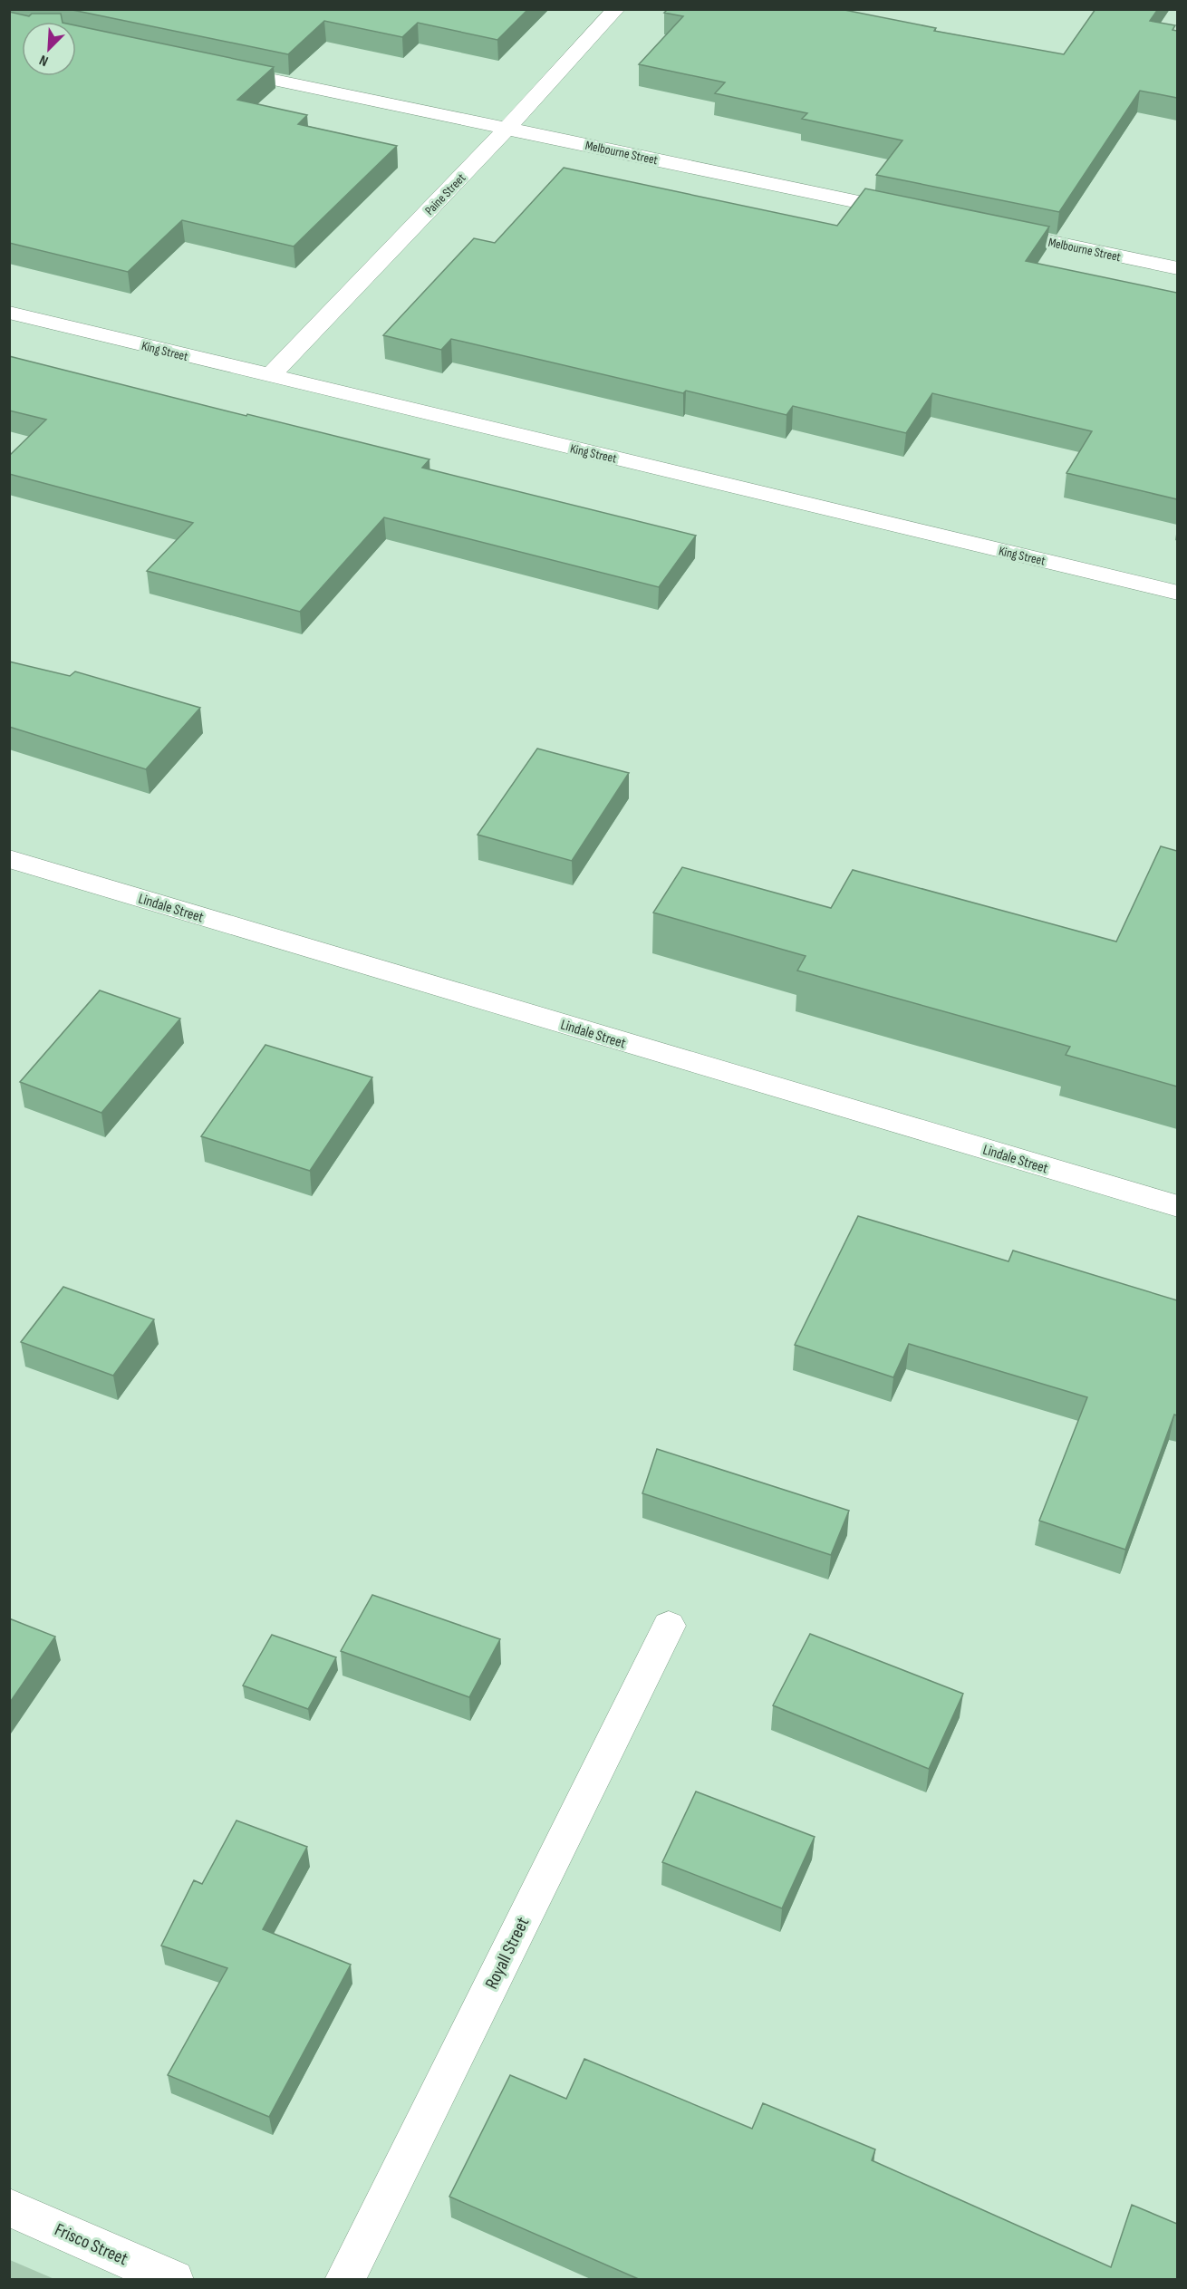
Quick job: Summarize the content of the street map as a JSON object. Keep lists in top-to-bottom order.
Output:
{
  "streets": {
    "street": [
      "Melbourne Street",
      "Paine Street",
      "King Street",
      "Lindale Street",
      "Royall Street",
      "Frisco Street"
    ]
  },
  "crossings": [
    ["Melbourne Street", "Paine Street"],
    ["Paine Street", "King Street"]
  ],
  "north": "bottom left"
}
